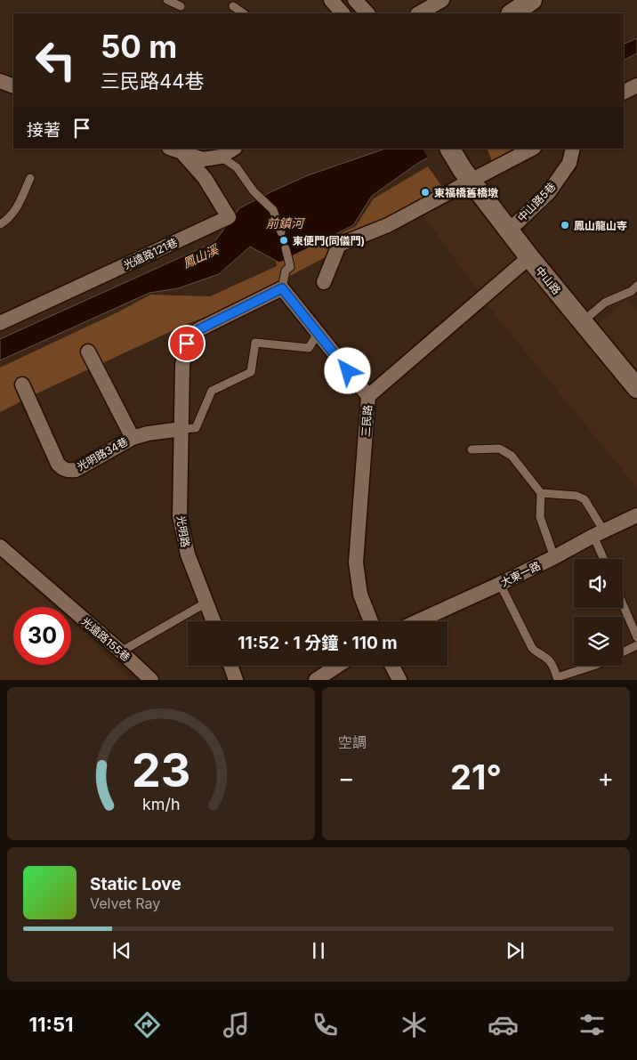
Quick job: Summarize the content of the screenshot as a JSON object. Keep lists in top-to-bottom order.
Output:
{
  "streets": {
    "main road": ["中山路"],
    "street": [
      "中山路5巷",
      "光遠路121巷",
      "三民路",
      "光明路34巷",
      "光明路",
      "大東一路",
      "光遠路155巷"
    ]
  },
  "crossings": [
    ["中山路5巷", "中山路"],
    ["中山路", "三民路"],
    ["光明路34巷", "光明路"]
  ],
  "water": ["前鎮河", "鳳山溪"],
  "places": ["東福橋舊橋墩", "鳳山龍山寺", "東便門(同儀門)"],
  "page": {
    "turn": ["50 m", "三民路44巷"],
    "then": "接著",
    "limit": "30",
    "trip": "11:52 · 1 分鐘 · 110 m",
    "tile": "空調",
    "heat": ["−", "21°", "+"],
    "song": ["Static Love", "Velvet Ray"],
    "tabs": "11:51",
    "gauge": ["23", "km/h"]
  }
}
